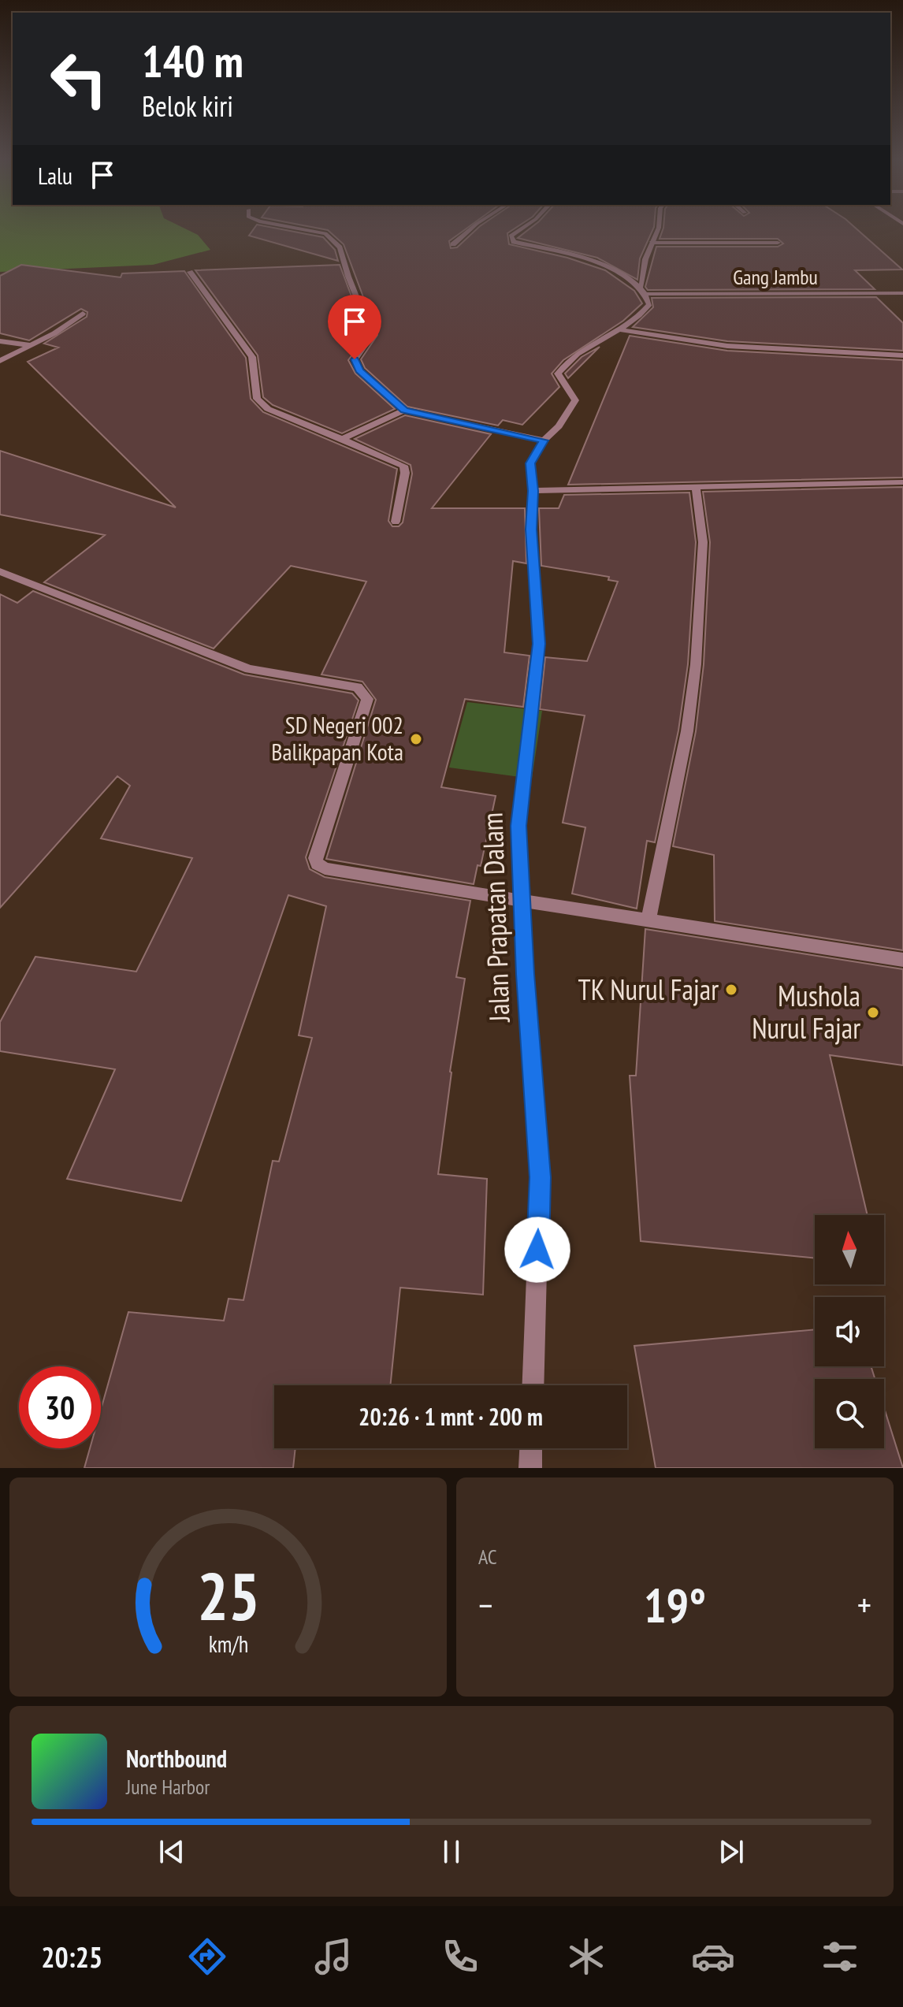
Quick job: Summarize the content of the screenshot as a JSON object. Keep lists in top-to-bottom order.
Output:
{
  "streets": {
    "street": ["Gang Jambu", "Jalan Prapatan Dalam"]
  },
  "places": ["SD Negeri 002 Balikpapan Kota", "TK Nurul Fajar", "Mushola Nurul Fajar"],
  "north": "top",
  "page": {
    "turn": ["140 m", "Belok kiri"],
    "then": "Lalu",
    "limit": "30",
    "trip": "20:26 · 1 mnt · 200 m",
    "tile": "AC",
    "heat": ["−", "19°", "+"],
    "song": ["Northbound", "June Harbor"],
    "tabs": "20:25",
    "gauge": ["25", "km/h"]
  }
}
